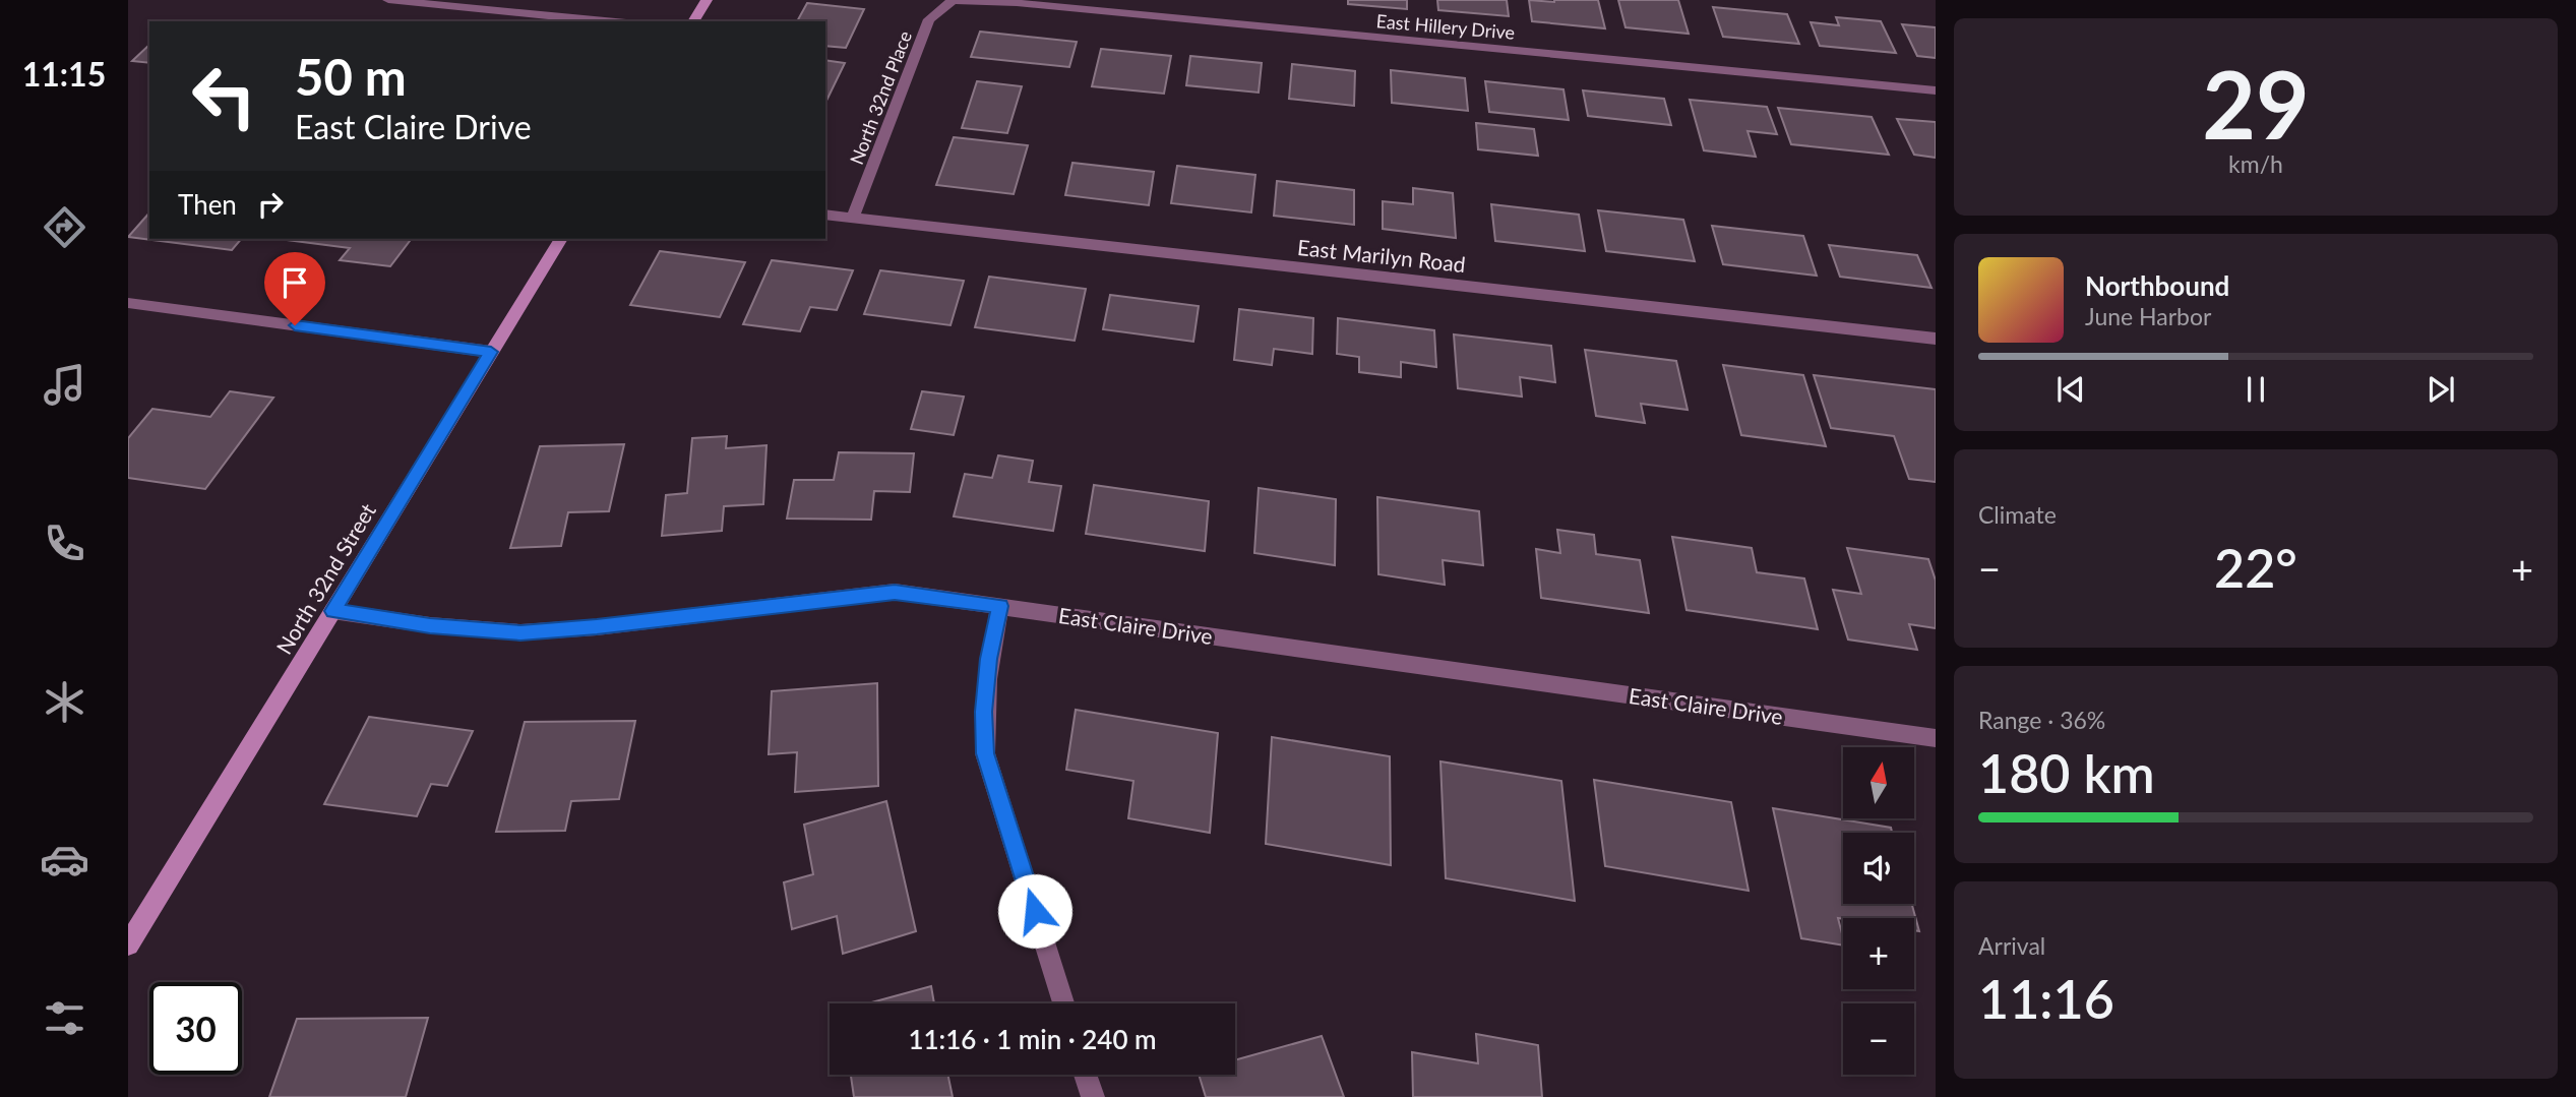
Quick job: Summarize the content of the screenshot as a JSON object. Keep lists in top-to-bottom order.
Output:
{
  "streets": {
    "main road": ["North 32nd Street"],
    "street": [
      "East Hillery Drive",
      "North 32nd Place",
      "East Marilyn Road",
      "East Claire Drive"
    ]
  },
  "crossings": [
    ["East Hillery Drive", "North 32nd Place"],
    ["North 32nd Place", "East Marilyn Road"],
    ["North 32nd Street", "East Claire Drive"]
  ],
  "north": "top",
  "page": {
    "tabs": "11:15",
    "tile": [
      ["29", "km/h"],
      "Climate",
      ["Range · 36%", "180 km"],
      ["Arrival", "11:16"]
    ],
    "turn": ["50 m", "East Claire Drive"],
    "then": "Then",
    "song": ["Northbound", "June Harbor"],
    "heat": ["−", "22°", "+"],
    "map_buttons": ["+", "−"],
    "limit": "30",
    "trip": "11:16 · 1 min · 240 m"
  }
}
